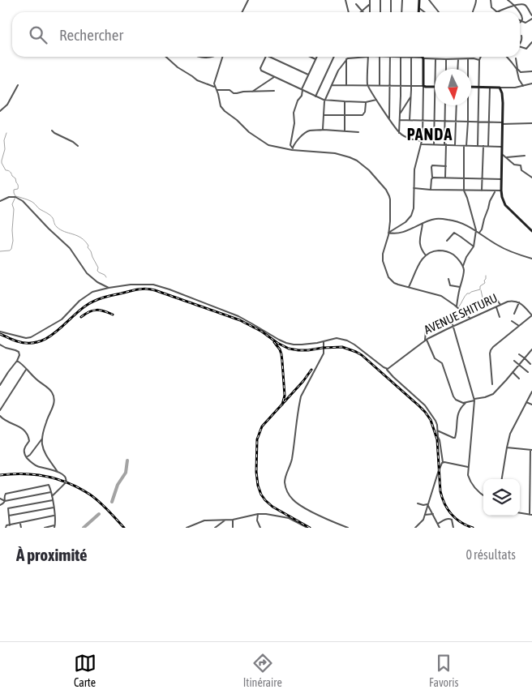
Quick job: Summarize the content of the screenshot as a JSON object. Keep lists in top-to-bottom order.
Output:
{
  "streets": {
    "street": ["AVENUE SHITURU"]
  },
  "districts": ["PANDA"],
  "north": "bottom",
  "page": {
    "search": "Rechercher",
    "heading": ["À proximité", "0 résultats"],
    "nav": ["Carte", "Itinéraire", "Favoris"]
  }
}
